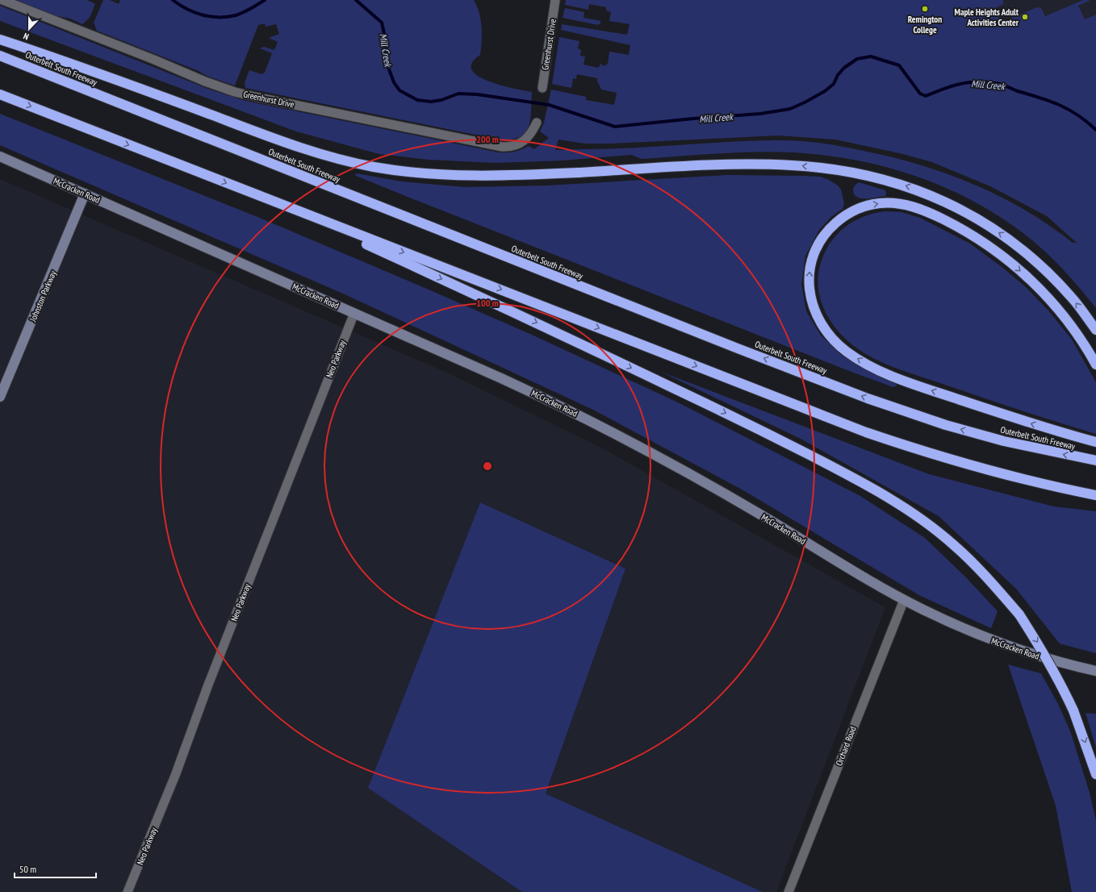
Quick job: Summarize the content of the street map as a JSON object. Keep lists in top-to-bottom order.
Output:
{
  "streets": {
    "highway": ["Outerbelt South Freeway"],
    "street": [
      "Greenhurst Drive",
      "McCracken Road",
      "Johnston Parkway",
      "Neo Parkway",
      "Orchard Road"
    ]
  },
  "crossings": [
    ["McCracken Road", "Johnston Parkway"],
    ["McCracken Road", "Neo Parkway"],
    ["McCracken Road", "Orchard Road"]
  ],
  "water": ["Mill Creek"],
  "places": ["Remington College", "Maple Heights Adult Activities Center"],
  "scale_bar": "50 m",
  "north": "bottom",
  "rings": ["200 m", "100 m"]
}
